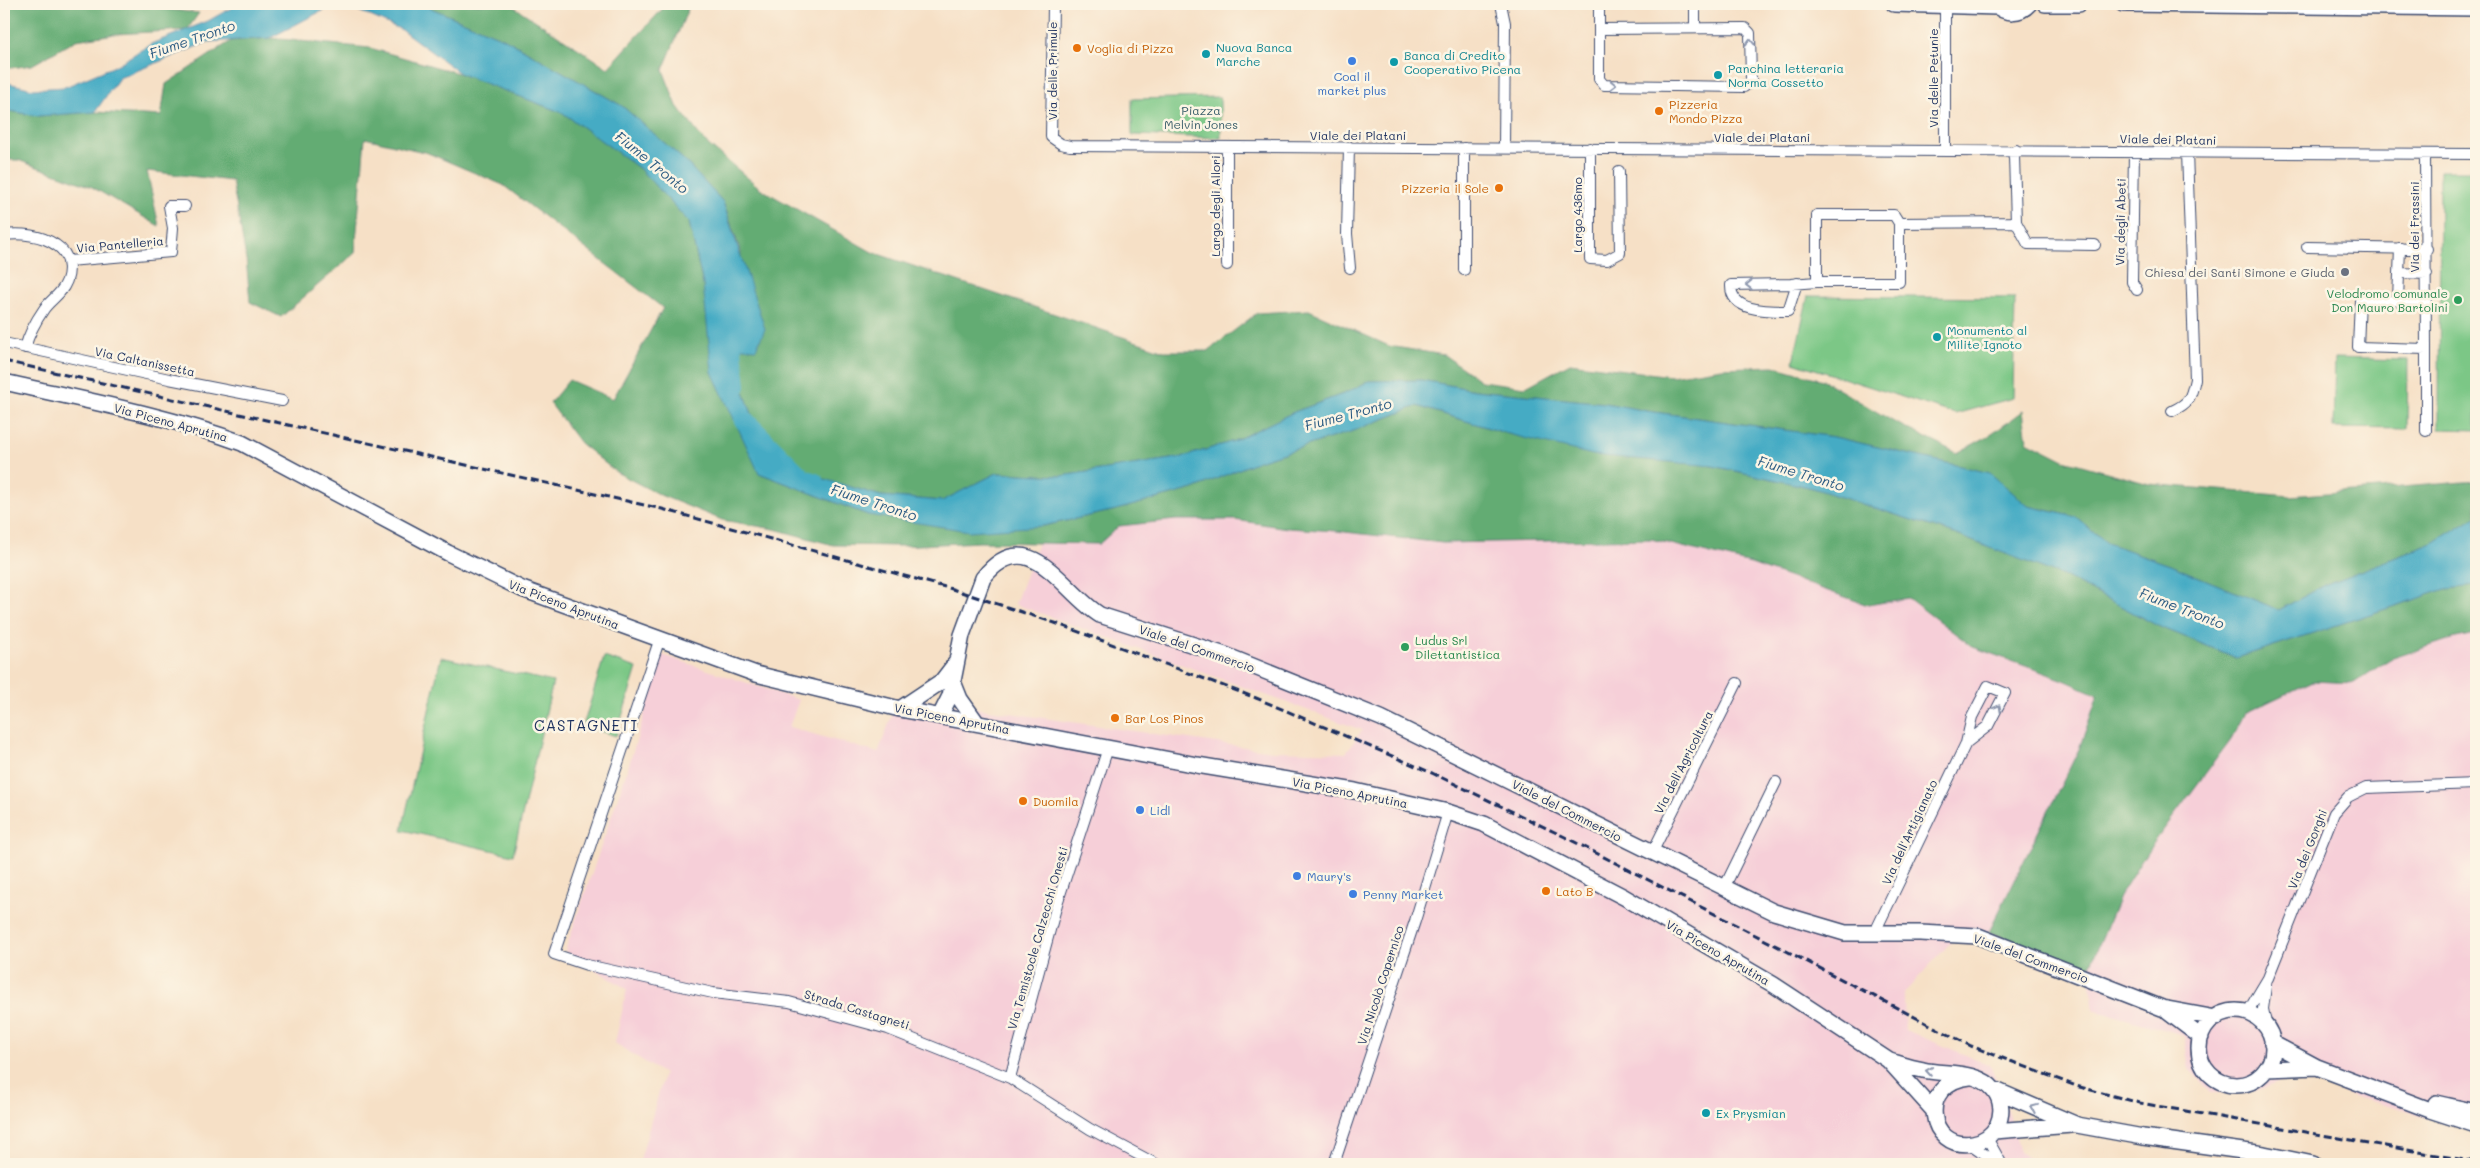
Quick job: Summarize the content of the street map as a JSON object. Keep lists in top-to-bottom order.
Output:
{
  "streets": {
    "main road": ["Via Piceno Aprutina", "Viale del Commercio"],
    "street": [
      "Via delle Primule",
      "Via delle Petunie",
      "Viale dei Platani",
      "Largo degli Allori",
      "Largo 436mo",
      "Via degli Abeti",
      "Via dei Frassini",
      "Via Pantelleria",
      "Via Caltanissetta",
      "Via dell'Agricoltura",
      "Via dell'Artigianato",
      "Via dei Gorghi",
      "Via Temistocle Calzecchi Onesti",
      "Via Nicolò Copernico",
      "Strada Castagneti"
    ]
  },
  "crossings": [
    ["Via delle Primule", "Viale dei Platani"],
    ["Via delle Petunie", "Viale dei Platani"],
    ["Viale dei Platani", "Largo degli Allori"],
    ["Viale dei Platani", "Largo 436mo"],
    ["Viale dei Platani", "Via degli Abeti"],
    ["Viale dei Platani", "Via dei Frassini"],
    ["Via Pantelleria", "Via Caltanissetta"],
    ["Via Piceno Aprutina", "Viale del Commercio"],
    ["Via Piceno Aprutina", "Via Temistocle Calzecchi Onesti"],
    ["Via Piceno Aprutina", "Via Nicolò Copernico"],
    ["Via Piceno Aprutina", "Strada Castagneti"],
    ["Viale del Commercio", "Via dell'Agricoltura"],
    ["Viale del Commercio", "Via dell'Artigianato"],
    ["Viale del Commercio", "Via dei Gorghi"],
    ["Via Temistocle Calzecchi Onesti", "Strada Castagneti"]
  ],
  "districts": ["CASTAGNETI"],
  "water": ["Fiume Tronto"],
  "parks": ["Piazza Melvin Jones"],
  "places": [
    "Voglia di Pizza",
    "Nuova Banca Marche",
    "Coal il market plus",
    "Banca di Credito Cooperativo Picena",
    "Panchina letteraria Norma Cossetto",
    "Pizzeria Mondo Pizza",
    "Pizzeria il Sole",
    "Chiesa dei Santi Simone e Giuda",
    "Velodromo comunale Don Mauro Bartolini",
    "Monumento al Milite Ignoto",
    "Ludus Srl Dilettantistica",
    "Bar Los Pinos",
    "Duomila",
    "Lidl",
    "Maury's",
    "Lato B",
    "Penny Market",
    "Ex Prysmian"
  ]
}
